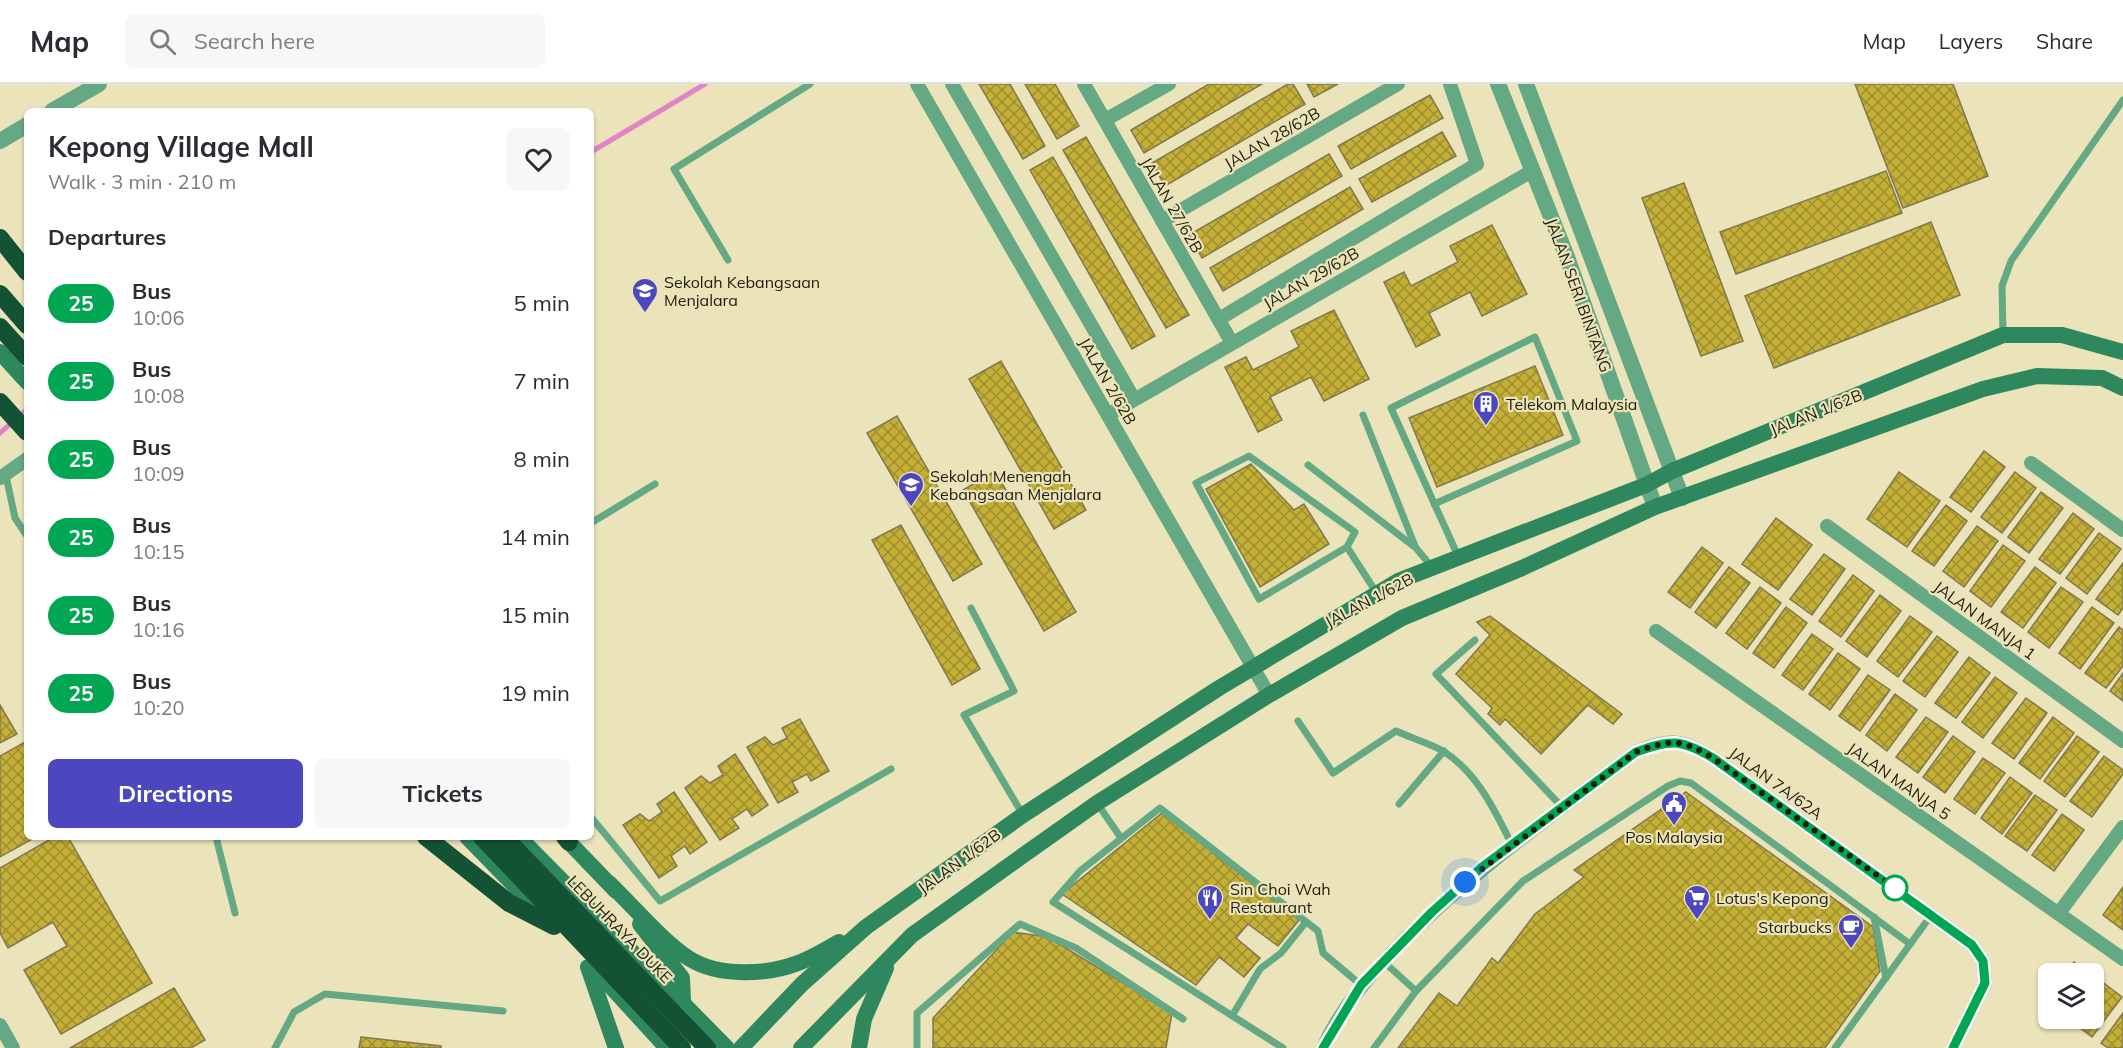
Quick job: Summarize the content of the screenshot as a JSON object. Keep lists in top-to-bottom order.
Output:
{
  "streets": {
    "highway": ["LEBUHRAYA DUKE"],
    "main road": ["JALAN 1/62B"],
    "street": [
      "JALAN 28/62B",
      "JALAN 27/62B",
      "JALAN 29/62B",
      "JALAN SERI BINTANG",
      "JALAN 2/62B",
      "JALAN MANJA 1",
      "JALAN MANJA 5",
      "JALAN 7A/62A"
    ]
  },
  "crossings": [
    ["JALAN 28/62B", "JALAN 27/62B"],
    ["JALAN 27/62B", "JALAN 29/62B"],
    ["JALAN 29/62B", "JALAN SERI BINTANG"],
    ["JALAN 29/62B", "JALAN 2/62B"],
    ["JALAN SERI BINTANG", "JALAN 1/62B"],
    ["JALAN 2/62B", "JALAN 1/62B"]
  ],
  "places": {
    "school or university": ["Sekolah Kebangsaan Menjalara", "Sekolah Menengah Kebangsaan Menjalara"],
    "building": ["Telekom Malaysia"],
    "public building": ["Pos Malaysia"],
    "restaurant": ["Sin Choi Wah Restaurant"],
    "supermarket": ["Lotus's Kepong"],
    "cafe": ["Starbucks"]
  },
  "lines": ["bus line 25"],
  "page": {
    "header": "Map",
    "search": "Search here",
    "nav": ["Map", "Layers", "Share"],
    "heading": [
      ["Kepong Village Mall", "Walk · 3 min · 210 m"],
      "Departures"
    ],
    "list": [
      {
        "mark": "25",
        "name": "Bus",
        "note": "10:06",
        "value": "5 min"
      },
      {
        "mark": "25",
        "name": "Bus",
        "note": "10:08",
        "value": "7 min"
      },
      {
        "mark": "25",
        "name": "Bus",
        "note": "10:09",
        "value": "8 min"
      },
      {
        "mark": "25",
        "name": "Bus",
        "note": "10:15",
        "value": "14 min"
      },
      {
        "mark": "25",
        "name": "Bus",
        "note": "10:16",
        "value": "15 min"
      },
      {
        "mark": "25",
        "name": "Bus",
        "note": "10:20",
        "value": "19 min"
      }
    ],
    "buttons": ["Directions", "Tickets"]
  }
}
